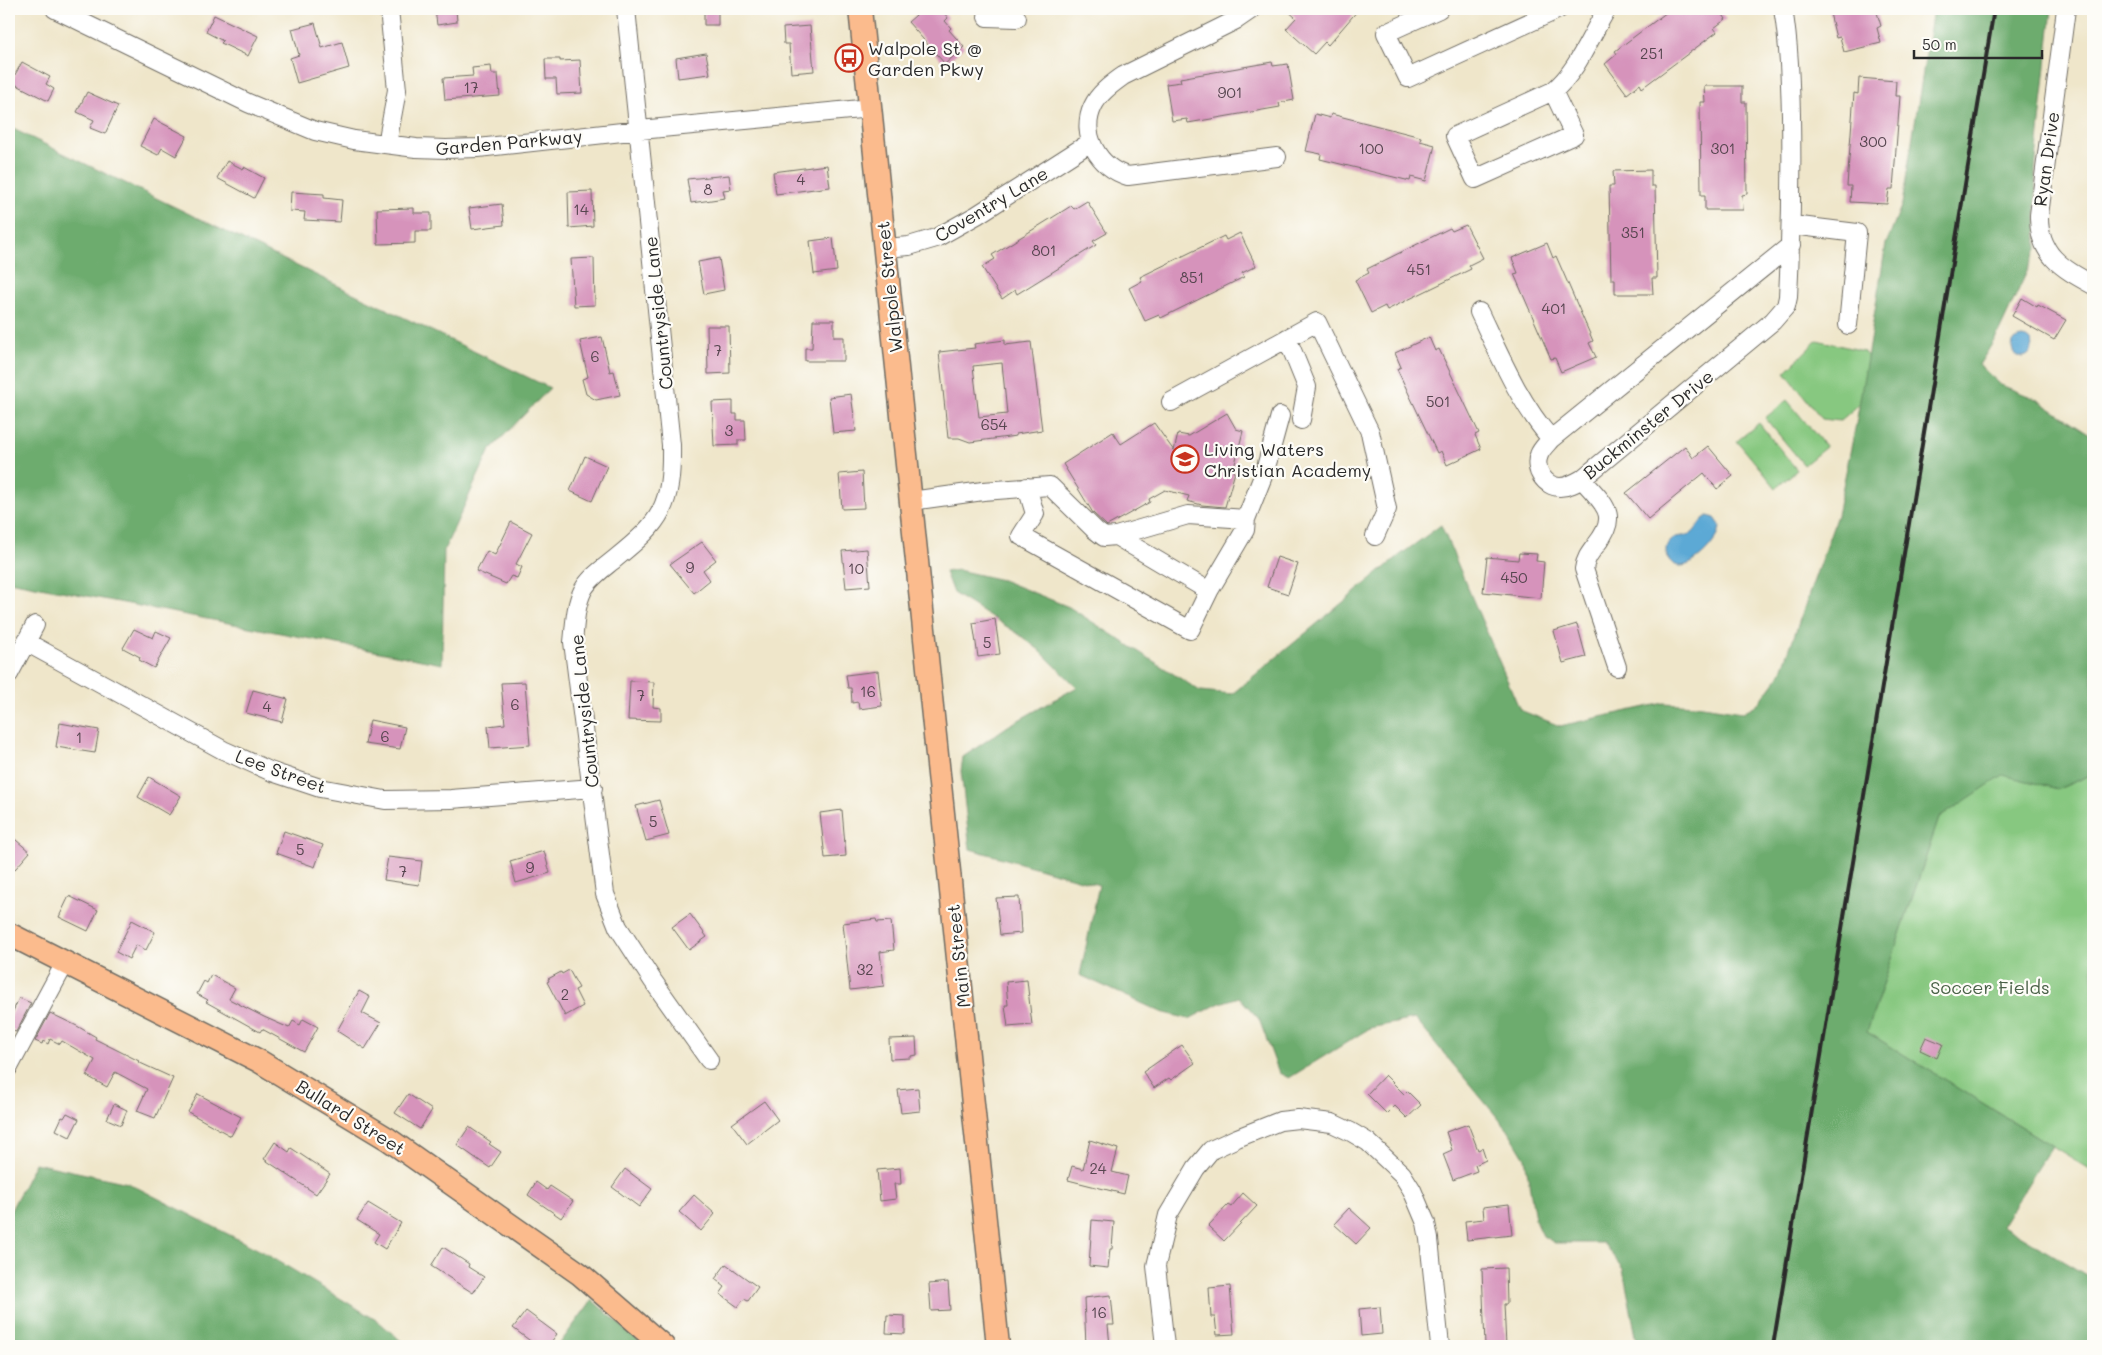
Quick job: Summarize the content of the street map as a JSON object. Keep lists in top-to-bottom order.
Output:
{
  "streets": {
    "main road": ["Walpole Street", "Main Street", "Bullard Street"],
    "street": [
      "Garden Parkway",
      "Ryan Drive",
      "Coventry Lane",
      "Countryside Lane",
      "Buckminster Drive",
      "Lee Street"
    ]
  },
  "crossings": [
    ["Garden Parkway", "Walpole Street"],
    ["Garden Parkway", "Countryside Lane"],
    ["Coventry Lane", "Walpole Street"],
    ["Walpole Street", "Main Street"],
    ["Countryside Lane", "Lee Street"]
  ],
  "parks": ["Soccer Fields"],
  "places": {
    "bus stop": ["Walpole St @ Garden Pkwy"],
    "school or university": ["Living Waters Christian Academy"]
  },
  "house_numbers": [
    "251",
    "17",
    "901",
    "300",
    "100",
    "301",
    "4",
    "8",
    "14",
    "351",
    "801",
    "451",
    "851",
    "401",
    "7",
    "6",
    "501",
    "654",
    "3",
    "9",
    "10",
    "450",
    "5",
    "16",
    "7",
    "6",
    "4",
    "6",
    "1",
    "5",
    "5",
    "9",
    "7",
    "32",
    "2",
    "24",
    "16"
  ],
  "scale_bar": "50 m"
}
